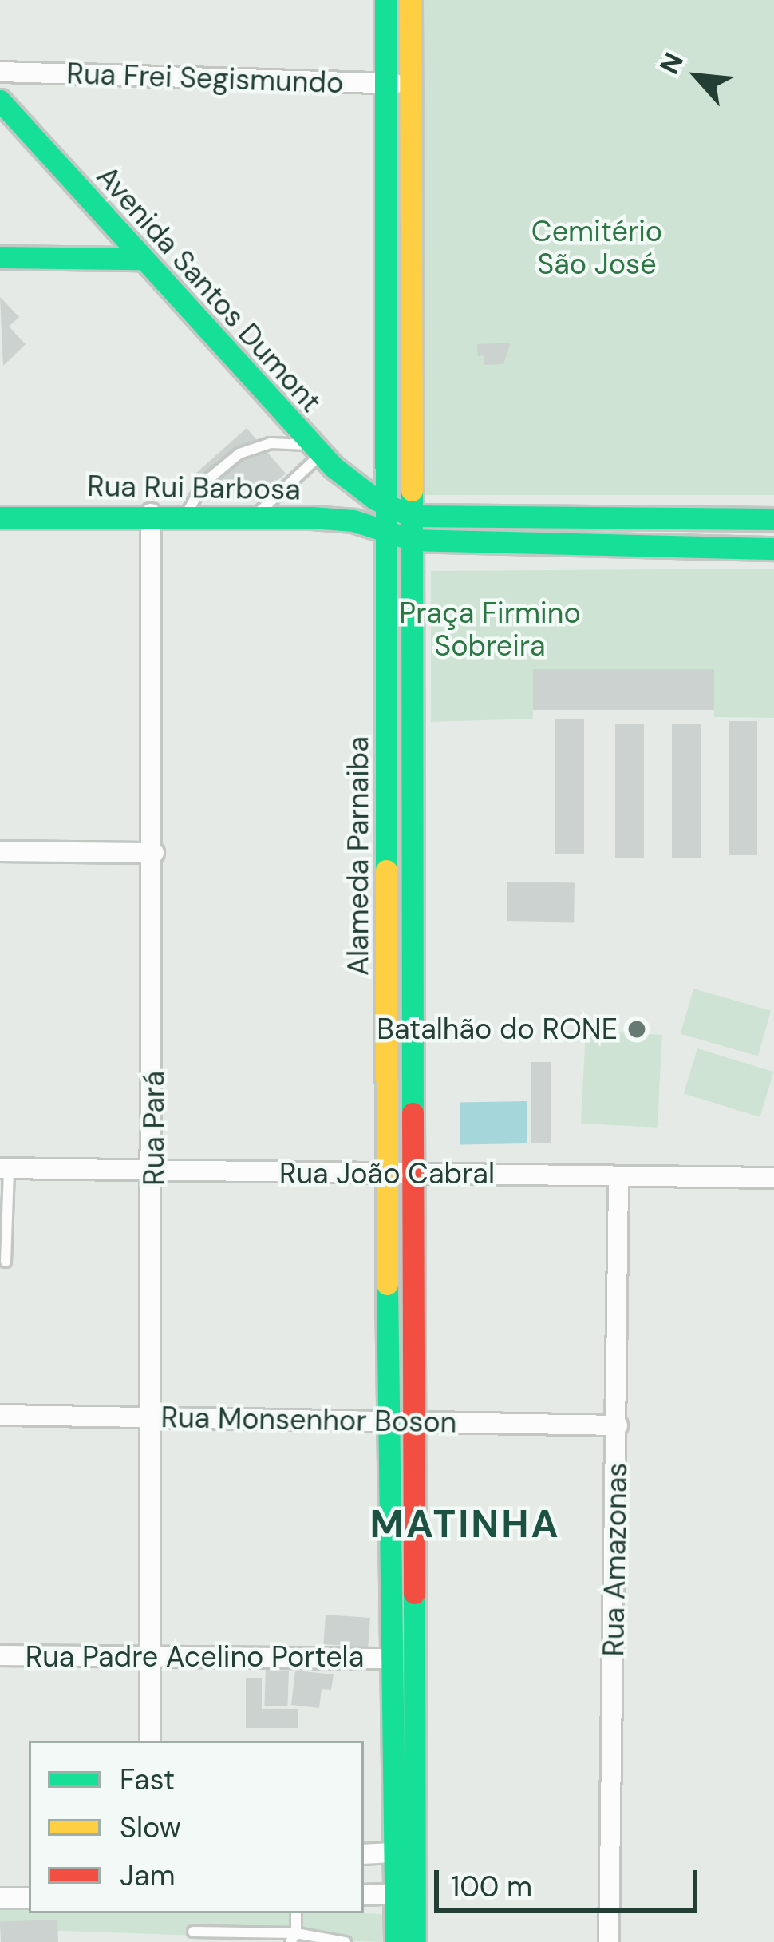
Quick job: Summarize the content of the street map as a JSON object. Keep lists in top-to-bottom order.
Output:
{
  "streets": {
    "main road": ["Avenida Santos Dumont", "Rua Rui Barbosa", "Alameda Parnaiba"],
    "street": [
      "Rua Frei Segismundo",
      "Rua Pará",
      "Rua João Cabral",
      "Rua Monsenhor Boson",
      "Rua Amazonas",
      "Rua Padre Acelino Portela"
    ]
  },
  "crossings": [
    ["Rua Frei Segismundo", "Alameda Parnaiba"],
    ["Avenida Santos Dumont", "Alameda Parnaiba"],
    ["Rua Rui Barbosa", "Alameda Parnaiba"],
    ["Rua Rui Barbosa", "Rua Pará"],
    ["Alameda Parnaiba", "Rua João Cabral"],
    ["Alameda Parnaiba", "Rua Monsenhor Boson"],
    ["Alameda Parnaiba", "Rua Padre Acelino Portela"],
    ["Rua Pará", "Rua João Cabral"],
    ["Rua Pará", "Rua Monsenhor Boson"],
    ["Rua Pará", "Rua Padre Acelino Portela"],
    ["Rua João Cabral", "Rua Amazonas"],
    ["Rua Monsenhor Boson", "Rua Amazonas"]
  ],
  "districts": ["MATINHA"],
  "parks": ["Cemitério São José", "Praça Firmino Sobreira"],
  "places": ["Batalhão do RONE"],
  "legend": ["Fast", "Slow", "Jam"],
  "scale_bar": "100 m",
  "north": "top left"
}
